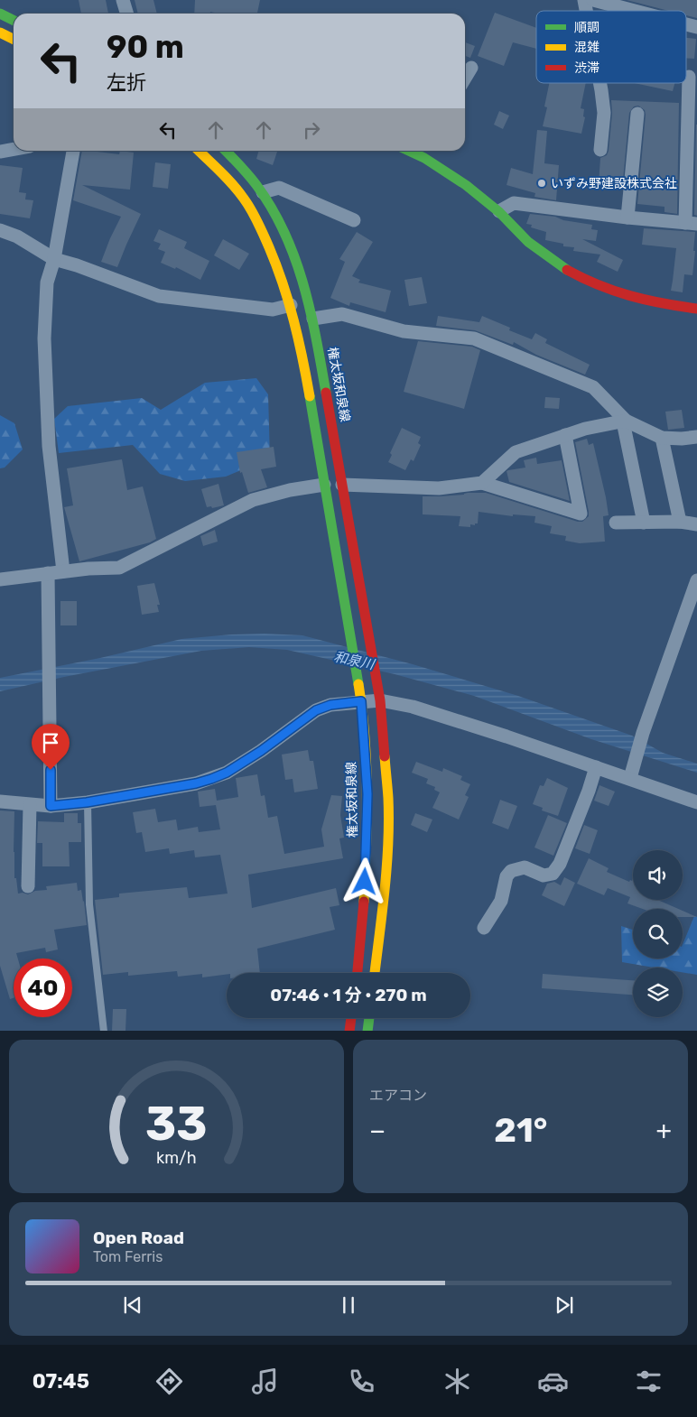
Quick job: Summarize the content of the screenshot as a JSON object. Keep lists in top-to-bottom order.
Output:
{
  "streets": {
    "street": ["権太坂和泉線"]
  },
  "water": ["和泉川"],
  "places": ["いずみ野建設株式会社"],
  "legend": ["順調", "混雑", "渋滞"],
  "page": {
    "turn": ["90 m", "左折"],
    "limit": "40",
    "trip": "07:46 · 1 分 · 270 m",
    "tile": "エアコン",
    "heat": ["−", "21°", "+"],
    "song": ["Open Road", "Tom Ferris"],
    "tabs": "07:45",
    "gauge": ["33", "km/h"]
  }
}
